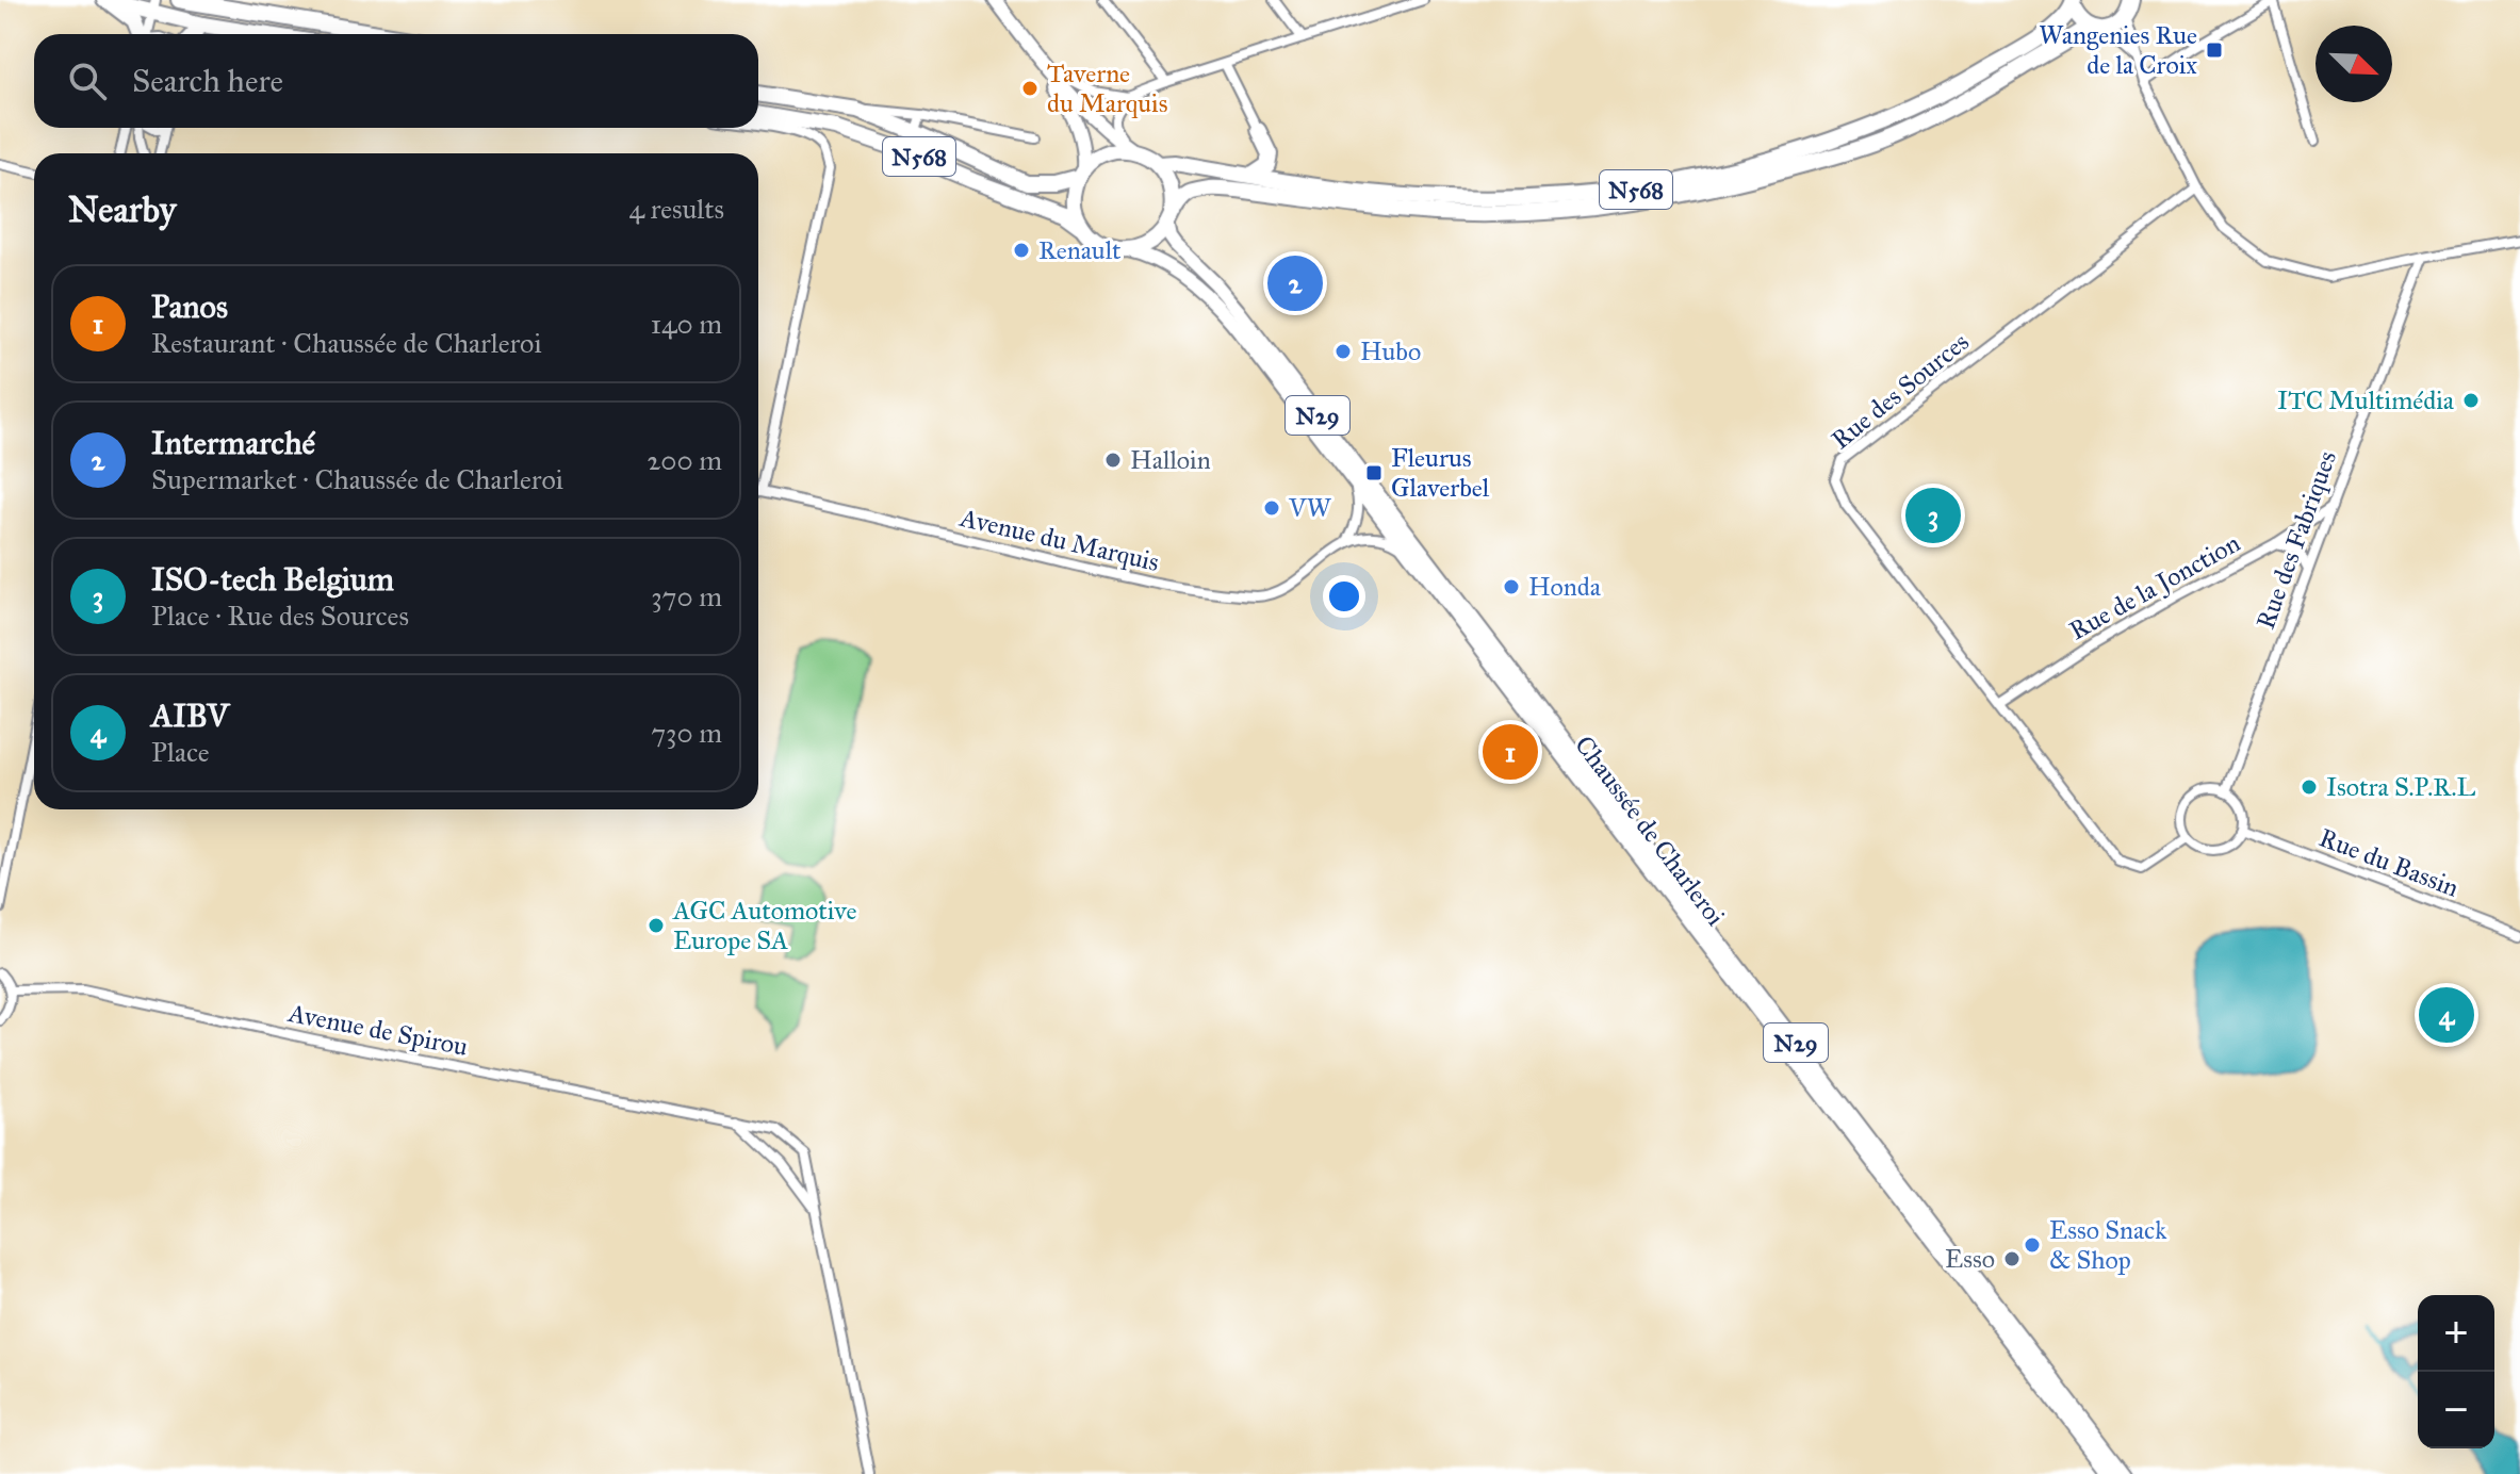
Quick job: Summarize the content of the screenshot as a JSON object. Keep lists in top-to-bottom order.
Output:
{
  "streets": {
    "highway": ["N568"],
    "main road": ["N29", "Chaussée de Charleroi"],
    "street": [
      "Rue des Sources",
      "Avenue du Marquis",
      "Rue des Fabriques",
      "Rue de la Jonction",
      "Rue du Bassin",
      "Avenue de Spirou"
    ]
  },
  "crossings": [
    ["N568", "Chaussée de Charleroi"],
    ["Rue des Sources", "Rue des Fabriques"],
    ["Rue des Sources", "Rue de la Jonction"],
    ["Rue des Sources", "Rue du Bassin"],
    ["Rue des Fabriques", "Rue de la Jonction"],
    ["Rue des Fabriques", "Rue du Bassin"]
  ],
  "places": {
    "transit": ["Wangenies Rue de la Croix", "Fleurus Glaverbel"],
    "other": [
      "Taverne du Marquis",
      "Renault",
      "Hubo",
      "ITC Multimédia",
      "Halloin",
      "VW",
      "Honda",
      "Isotra S.P.R.L",
      "AGC Automotive Europe SA",
      "Esso Snack & Shop",
      "Esso"
    ]
  },
  "north": "bottom right",
  "page": {
    "search": "Search here",
    "heading": ["Nearby", "4 results"],
    "pins": [
      "2",
      "3",
      "1",
      "4"
    ],
    "list": [
      {
        "mark": "1",
        "name": "Panos",
        "note": "Restaurant · Chaussée de Charleroi",
        "value": "140 m"
      },
      {
        "mark": "2",
        "name": "Intermarché",
        "note": "Supermarket · Chaussée de Charleroi",
        "value": "200 m"
      },
      {
        "mark": "3",
        "name": "ISO-tech Belgium",
        "note": "Place · Rue des Sources",
        "value": "370 m"
      },
      {
        "mark": "4",
        "name": "AIBV",
        "note": "Place",
        "value": "730 m"
      }
    ],
    "map_buttons": ["+", "−"]
  }
}
